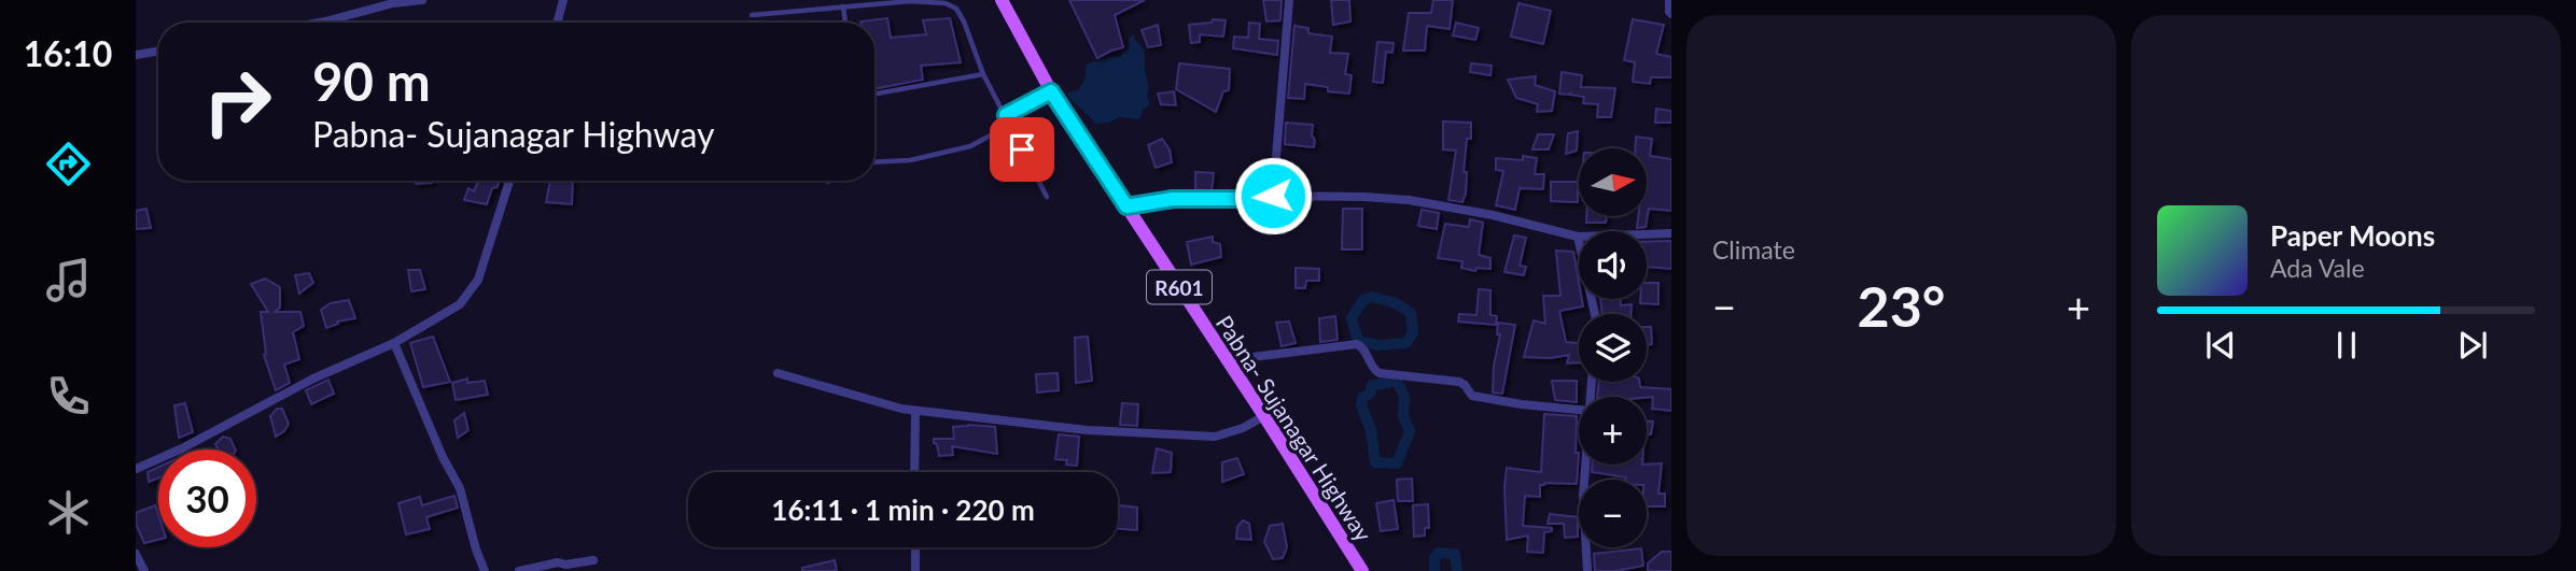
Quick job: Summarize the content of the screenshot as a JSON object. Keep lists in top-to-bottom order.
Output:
{
  "streets": {
    "main road": ["R601", "Pabna- Sujanagar Highway"]
  },
  "north": "right",
  "page": {
    "tabs": "16:10",
    "tile": "Climate",
    "turn": ["90 m", "Pabna- Sujanagar Highway"],
    "map_buttons": ["+", "−"],
    "song": ["Paper Moons", "Ada Vale"],
    "heat": ["−", "23°", "+"],
    "limit": "30",
    "trip": "16:11 · 1 min · 220 m"
  }
}
